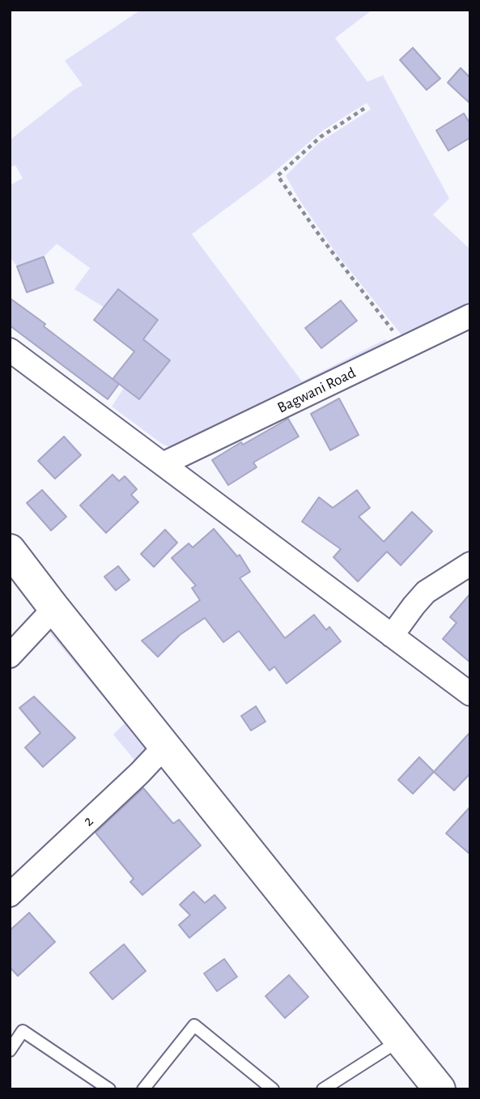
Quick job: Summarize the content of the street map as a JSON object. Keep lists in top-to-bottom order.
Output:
{
  "streets": {
    "street": ["Bagwani Road", "2"]
  }
}
